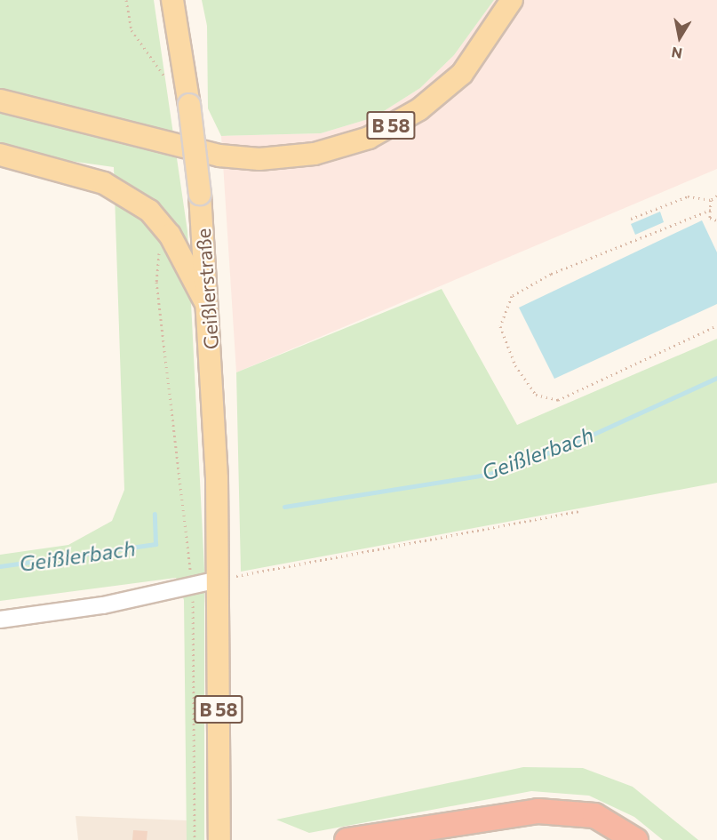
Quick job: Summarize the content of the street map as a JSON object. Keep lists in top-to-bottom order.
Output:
{
  "streets": {
    "main road": ["B 58", "Geißlerstraße"]
  },
  "water": ["Geißlerbach"],
  "north": "bottom"
}
